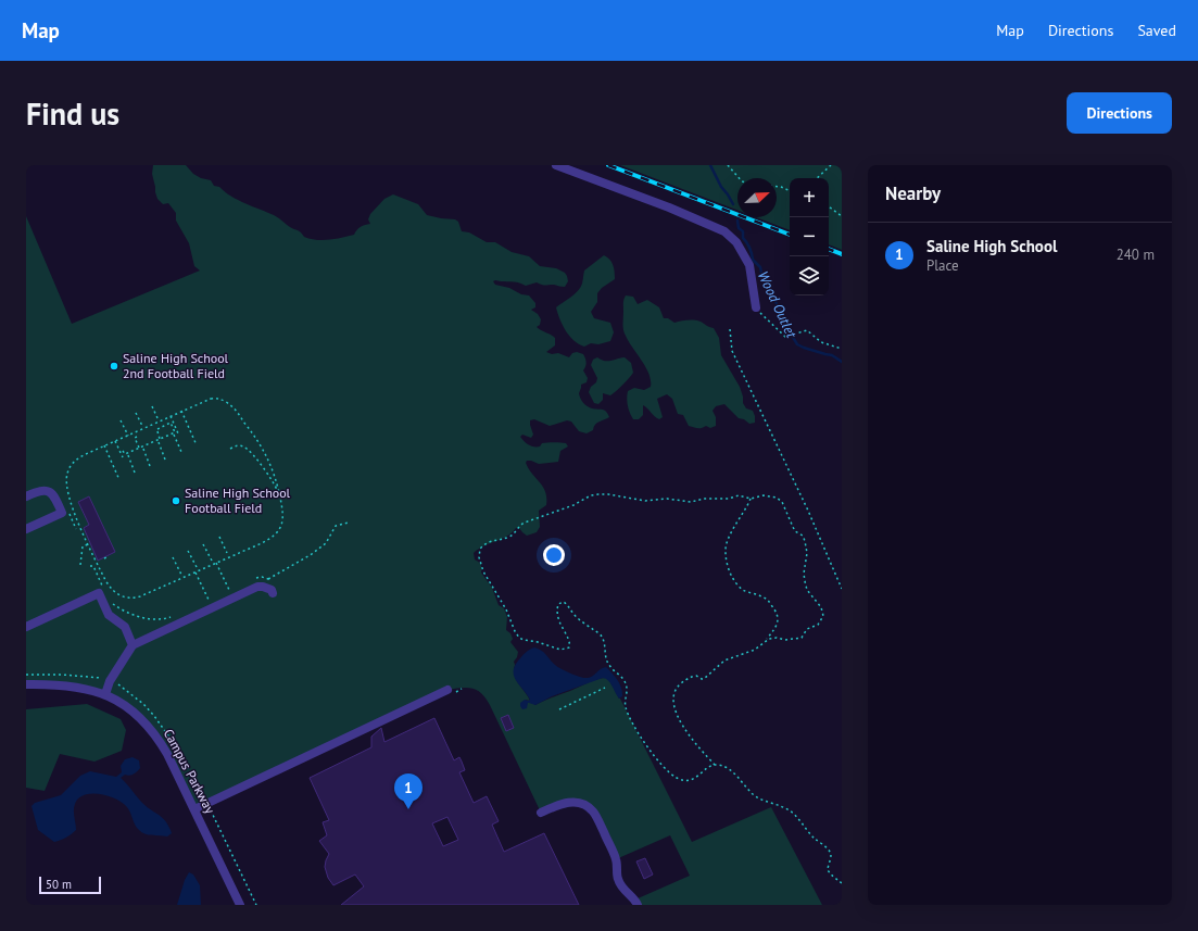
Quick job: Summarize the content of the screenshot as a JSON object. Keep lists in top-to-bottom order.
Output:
{
  "streets": {
    "street": ["Campus Parkway"]
  },
  "water": ["Wood Outlet"],
  "places": ["Saline High School 2nd Football Field", "Saline High School Football Field"],
  "scale_bar": "50 m",
  "north": "top right",
  "page": {
    "header": "Map",
    "nav": ["Map", "Directions", "Saved"],
    "buttons": "Directions",
    "title": "Find us",
    "heading": "Nearby",
    "map_buttons": ["+", "−"],
    "list": [
      {
        "mark": "1",
        "name": "Saline High School",
        "note": "Place",
        "value": "240 m"
      }
    ],
    "pins": "1",
    "scale": "50 m"
  }
}
